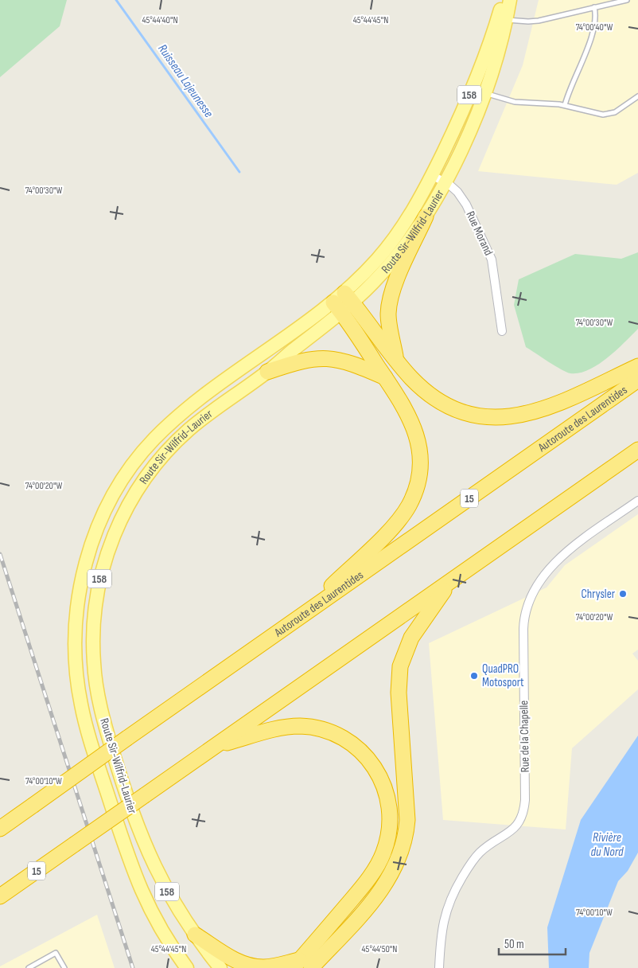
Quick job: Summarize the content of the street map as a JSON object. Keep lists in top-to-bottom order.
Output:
{
  "streets": {
    "highway": ["Autoroute des Laurentides", "15"],
    "main road": ["158", "Route Sir-Wilfrid-Laurier"],
    "street": ["Rue Morand", "Rue de la Chapelle"]
  },
  "crossings": [
    ["Route Sir-Wilfrid-Laurier", "Rue Morand"]
  ],
  "water": ["Ruisseau Lajeunesse", "Rivière du Nord"],
  "places": ["Chrysler", "QuadPRO Motosport"],
  "scale_bar": "50 m",
  "coordinates": [
    "45°44'40\"N",
    "45°44'45\"N",
    "74°00'40\"W",
    "74°00'30\"W",
    "74°00'20\"W",
    "74°00'10\"W",
    "45°44'50\"N"
  ]
}
